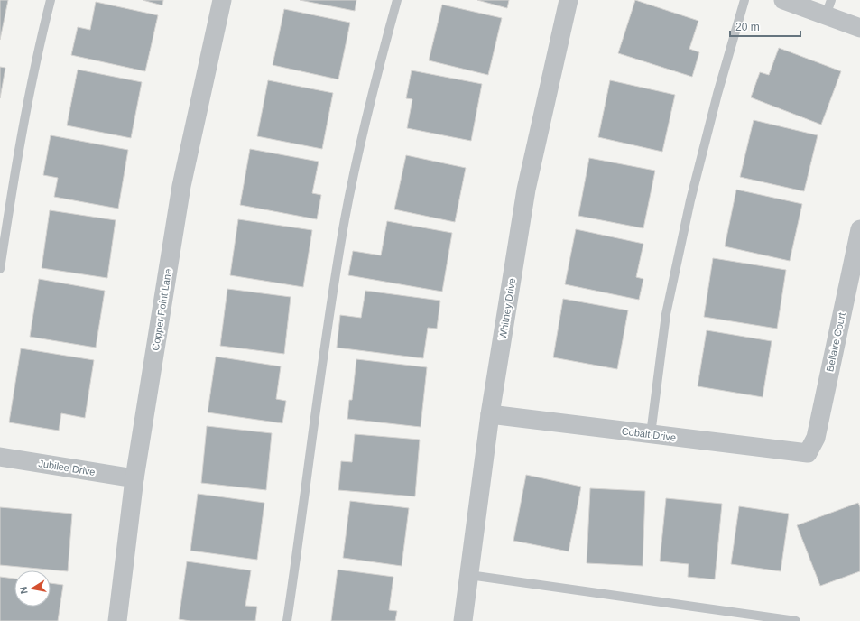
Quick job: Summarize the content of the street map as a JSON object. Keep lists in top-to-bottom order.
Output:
{
  "streets": {
    "street": [
      "Whitney Drive",
      "Copper Point Lane",
      "Bellaire Court",
      "Cobalt Drive",
      "Jubilee Drive"
    ]
  },
  "crossings": [
    ["Whitney Drive", "Cobalt Drive"],
    ["Copper Point Lane", "Jubilee Drive"],
    ["Bellaire Court", "Cobalt Drive"]
  ],
  "scale_bar": "20 m",
  "north": "left"
}
